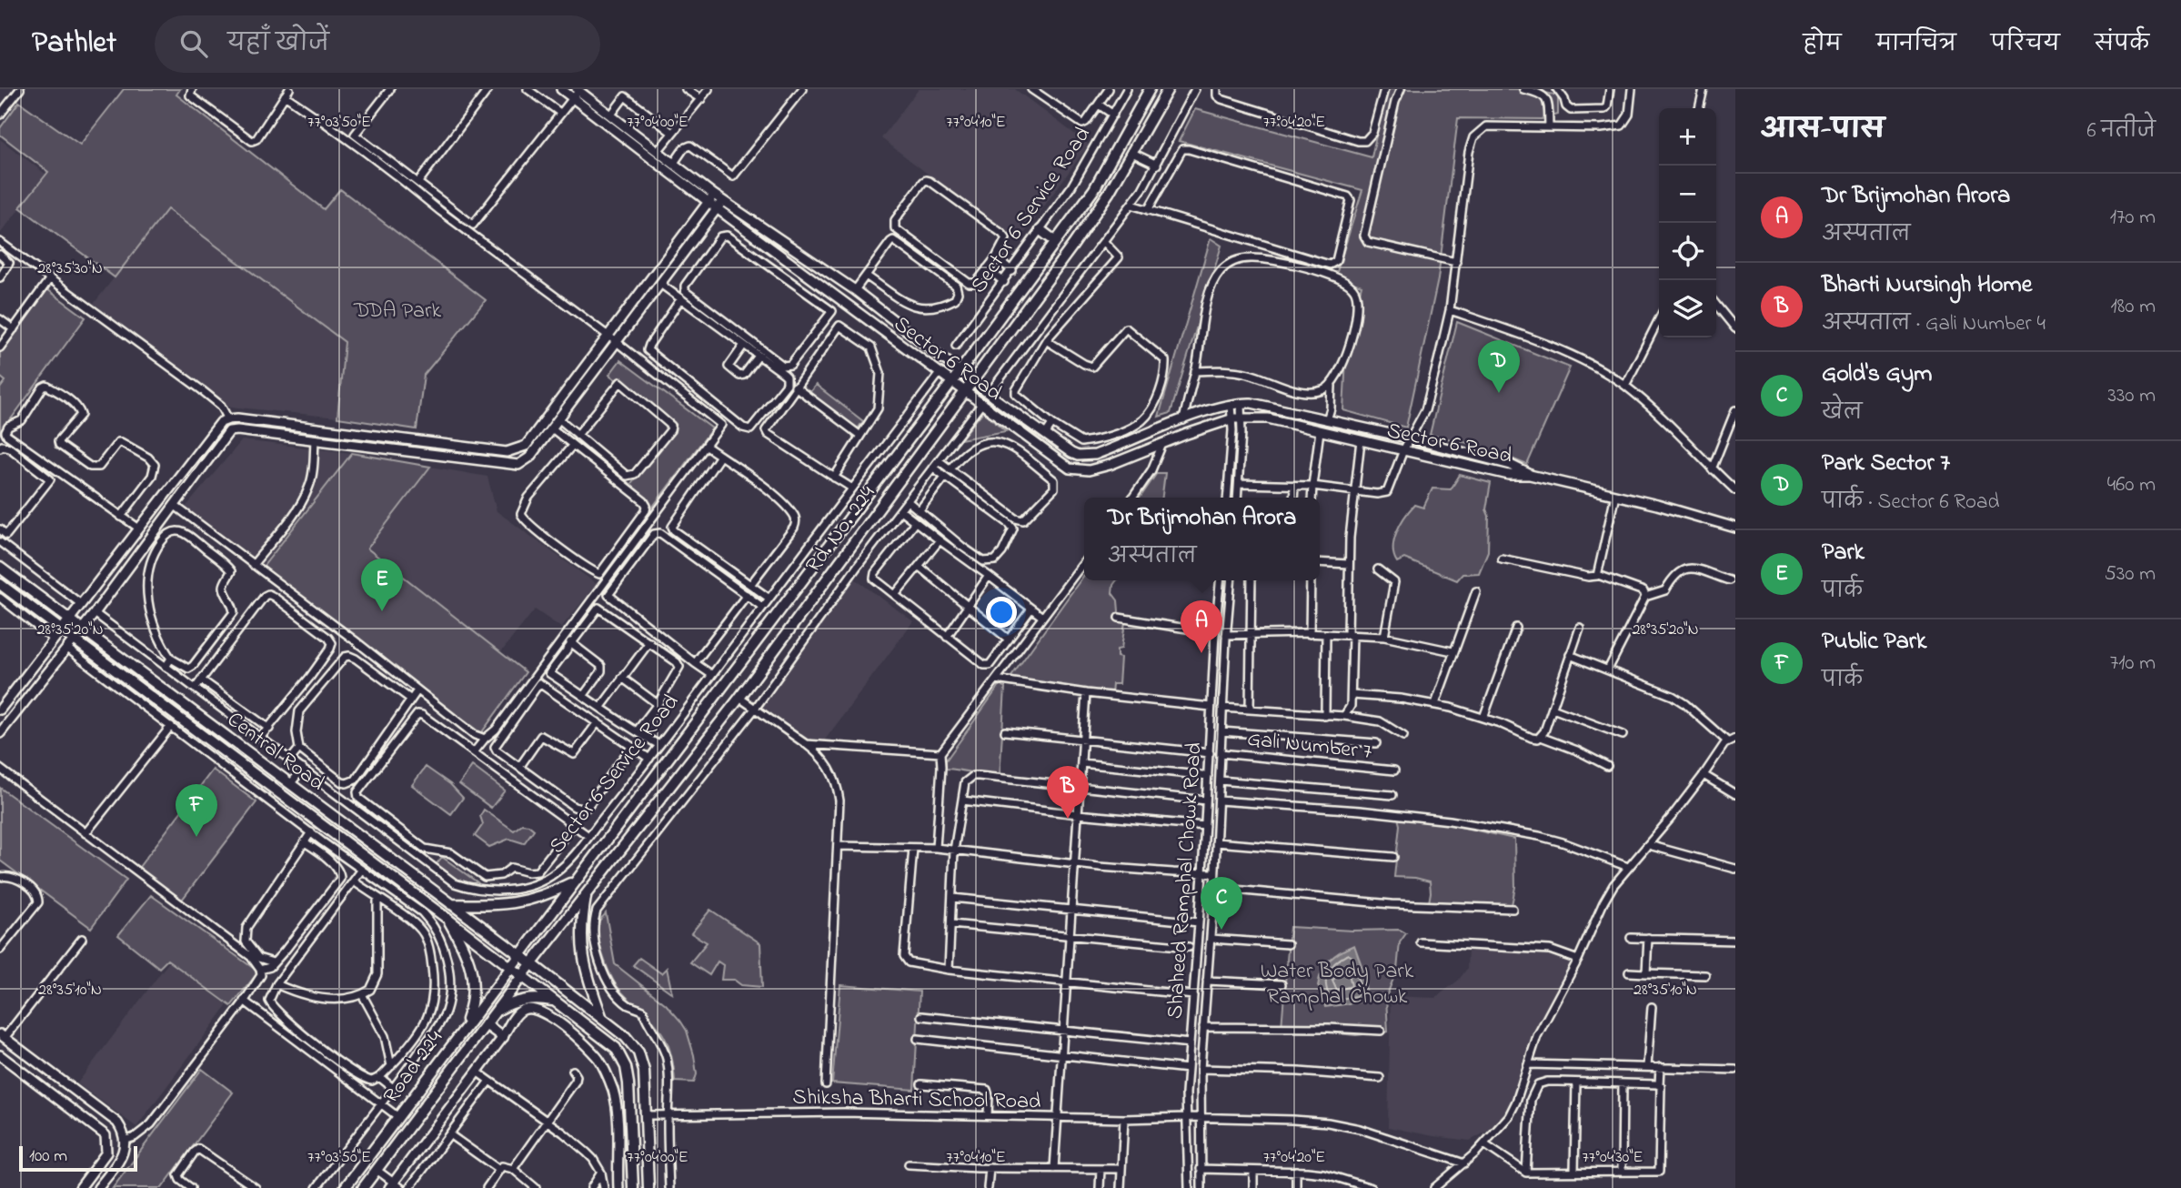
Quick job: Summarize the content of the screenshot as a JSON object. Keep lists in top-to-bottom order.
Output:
{
  "streets": {
    "main road": ["Rd. No. 224", "Central Road", "Road 224"],
    "street": [
      "Sector 6 Service Road",
      "Sector 6 Road",
      "Gali Number 7",
      "Shaheed Ramphal Chowk Road",
      "Shiksha Bharti School Road"
    ]
  },
  "crossings": [
    ["Sector 6 Service Road", "Sector 6 Road"],
    ["Sector 6 Road", "Rd. No. 224"],
    ["Rd. No. 224", "Central Road"],
    ["Rd. No. 224", "Road 224"],
    ["Gali Number 7", "Shaheed Ramphal Chowk Road"],
    ["Central Road", "Road 224"],
    ["Central Road", "Shiksha Bharti School Road"],
    ["Shaheed Ramphal Chowk Road", "Shiksha Bharti School Road"]
  ],
  "parks": ["DDA Park", "Water Body Park Ramphal Chowk"],
  "scale_bar": "100 m",
  "page": {
    "header": "Pathlet",
    "search": "यहाँ खोजें",
    "nav": [
      "होम",
      "मानचित्र",
      "परिचय",
      "संपर्क"
    ],
    "heading": ["आस-पास", "6 नतीजे"],
    "map_buttons": ["+", "−"],
    "list": [
      {
        "mark": "A",
        "name": "Dr Brijmohan Arora",
        "note": "अस्पताल",
        "value": "170 m"
      },
      {
        "mark": "B",
        "name": "Bharti Nursingh Home",
        "note": "अस्पताल · Gali Number 4",
        "value": "180 m"
      },
      {
        "mark": "C",
        "name": "Gold's Gym",
        "note": "खेल",
        "value": "330 m"
      },
      {
        "mark": "D",
        "name": "Park Sector 7",
        "note": "पार्क · Sector 6 Road",
        "value": "460 m"
      },
      {
        "mark": "E",
        "name": "Park",
        "note": "पार्क",
        "value": "530 m"
      },
      {
        "mark": "F",
        "name": "Public Park",
        "note": "पार्क",
        "value": "710 m"
      }
    ],
    "pins": [
      "D",
      "E",
      "A",
      "B",
      "F",
      "C"
    ],
    "popup": ["Dr Brijmohan Arora", "अस्पताल"],
    "scale": "100 m"
  },
  "coordinates": [
    "77°03'50\"E",
    "77°04'00\"E",
    "77°04'10\"E",
    "77°04'20\"E",
    "28°35'30\"N",
    "28°35'20\"N",
    "28°35'10\"N",
    "77°04'30\"E"
  ]
}
